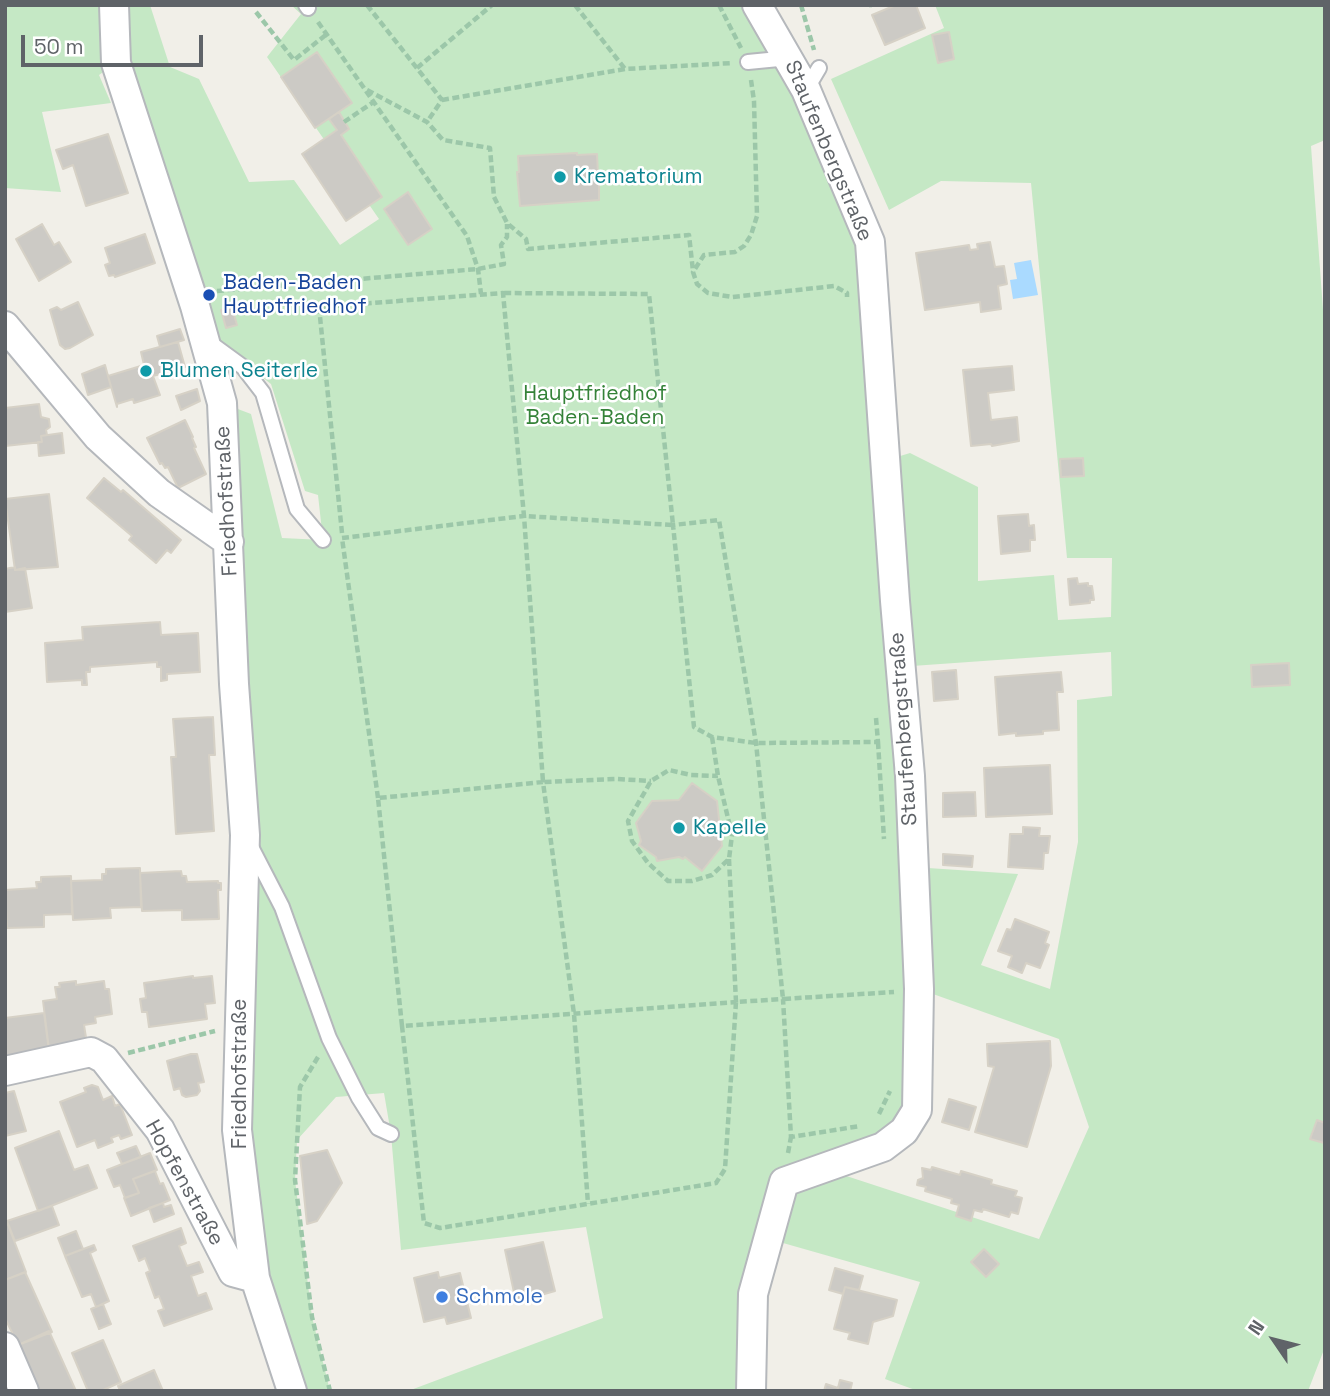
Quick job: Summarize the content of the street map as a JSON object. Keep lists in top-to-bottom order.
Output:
{
  "streets": {
    "street": ["Staufenbergstraße", "Friedhofstraße", "Hopfenstraße"]
  },
  "crossings": [
    ["Friedhofstraße", "Hopfenstraße"]
  ],
  "parks": ["Hauptfriedhof Baden-Baden"],
  "places": [
    "Krematorium",
    "Baden-Baden Hauptfriedhof",
    "Blumen Seiterle",
    "Kapelle",
    "Schmole"
  ],
  "scale_bar": "50 m",
  "north": "top left"
}
